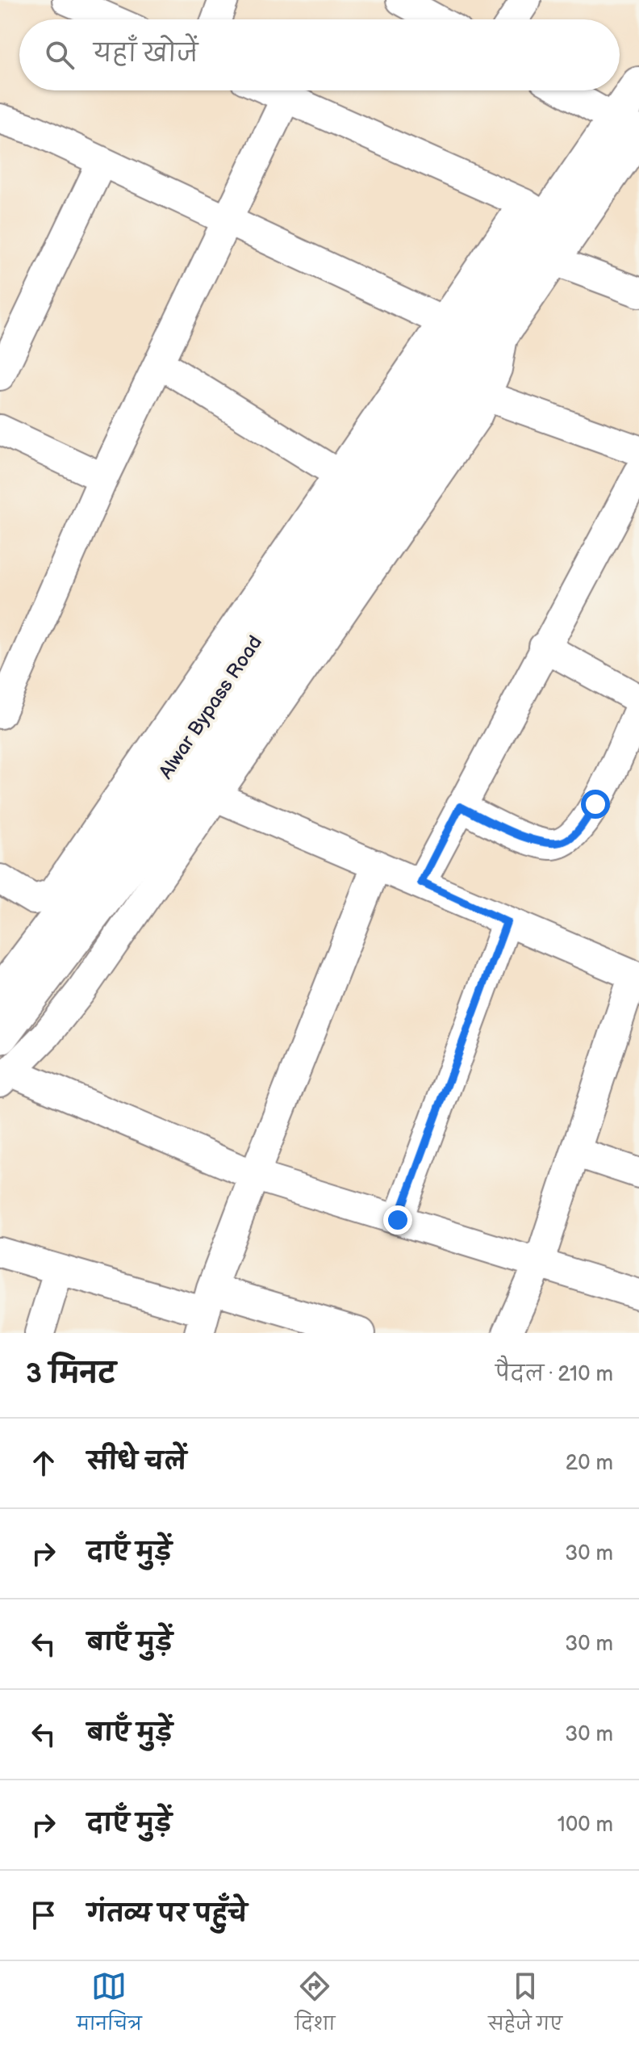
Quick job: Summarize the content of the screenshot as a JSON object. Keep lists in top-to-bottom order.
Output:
{
  "streets": {
    "main road": ["Alwar Bypass Road"]
  },
  "page": {
    "search": "यहाँ खोजें",
    "heading": ["3 मिनट", "पैदल · 210 m"],
    "list": [
      ["सीधे चलें", "20 m"],
      ["दाएँ मुड़ें", "30 m"],
      ["बाएँ मुड़ें", "30 m"],
      ["बाएँ मुड़ें", "30 m"],
      ["दाएँ मुड़ें", "100 m"],
      "गंतव्य पर पहुँचे"
    ],
    "nav": ["मानचित्र", "दिशा", "सहेजे गए"]
  }
}
